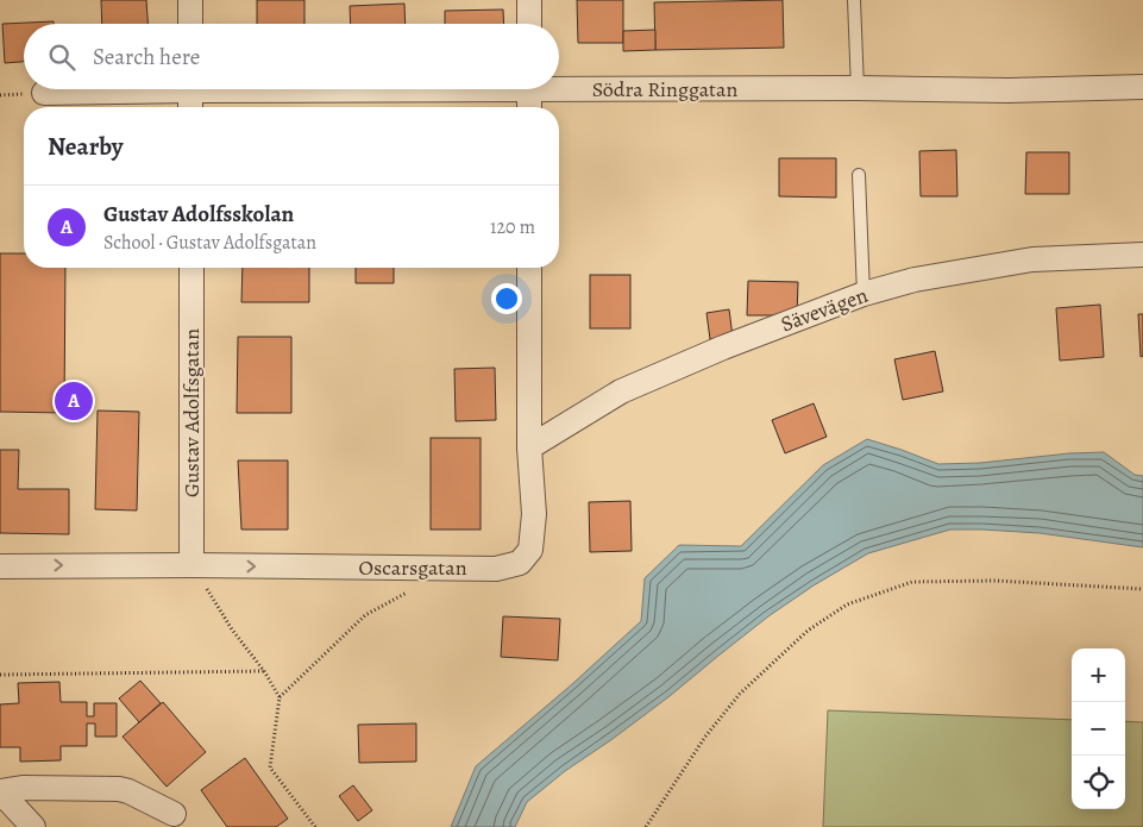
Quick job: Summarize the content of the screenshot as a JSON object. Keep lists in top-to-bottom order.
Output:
{
  "streets": {
    "street": [
      "Södra Ringgatan",
      "Sävevägen",
      "Gustav Adolfsgatan",
      "Oscarsgatan"
    ]
  },
  "crossings": [
    ["Sävevägen", "Oscarsgatan"],
    ["Gustav Adolfsgatan", "Oscarsgatan"]
  ],
  "one_way": ["Oscarsgatan"],
  "page": {
    "search": "Search here",
    "heading": "Nearby",
    "list": [
      {
        "mark": "A",
        "name": "Gustav Adolfsskolan",
        "note": "School · Gustav Adolfsgatan",
        "value": "120 m"
      }
    ],
    "pins": "A",
    "map_buttons": ["+", "−"]
  }
}
